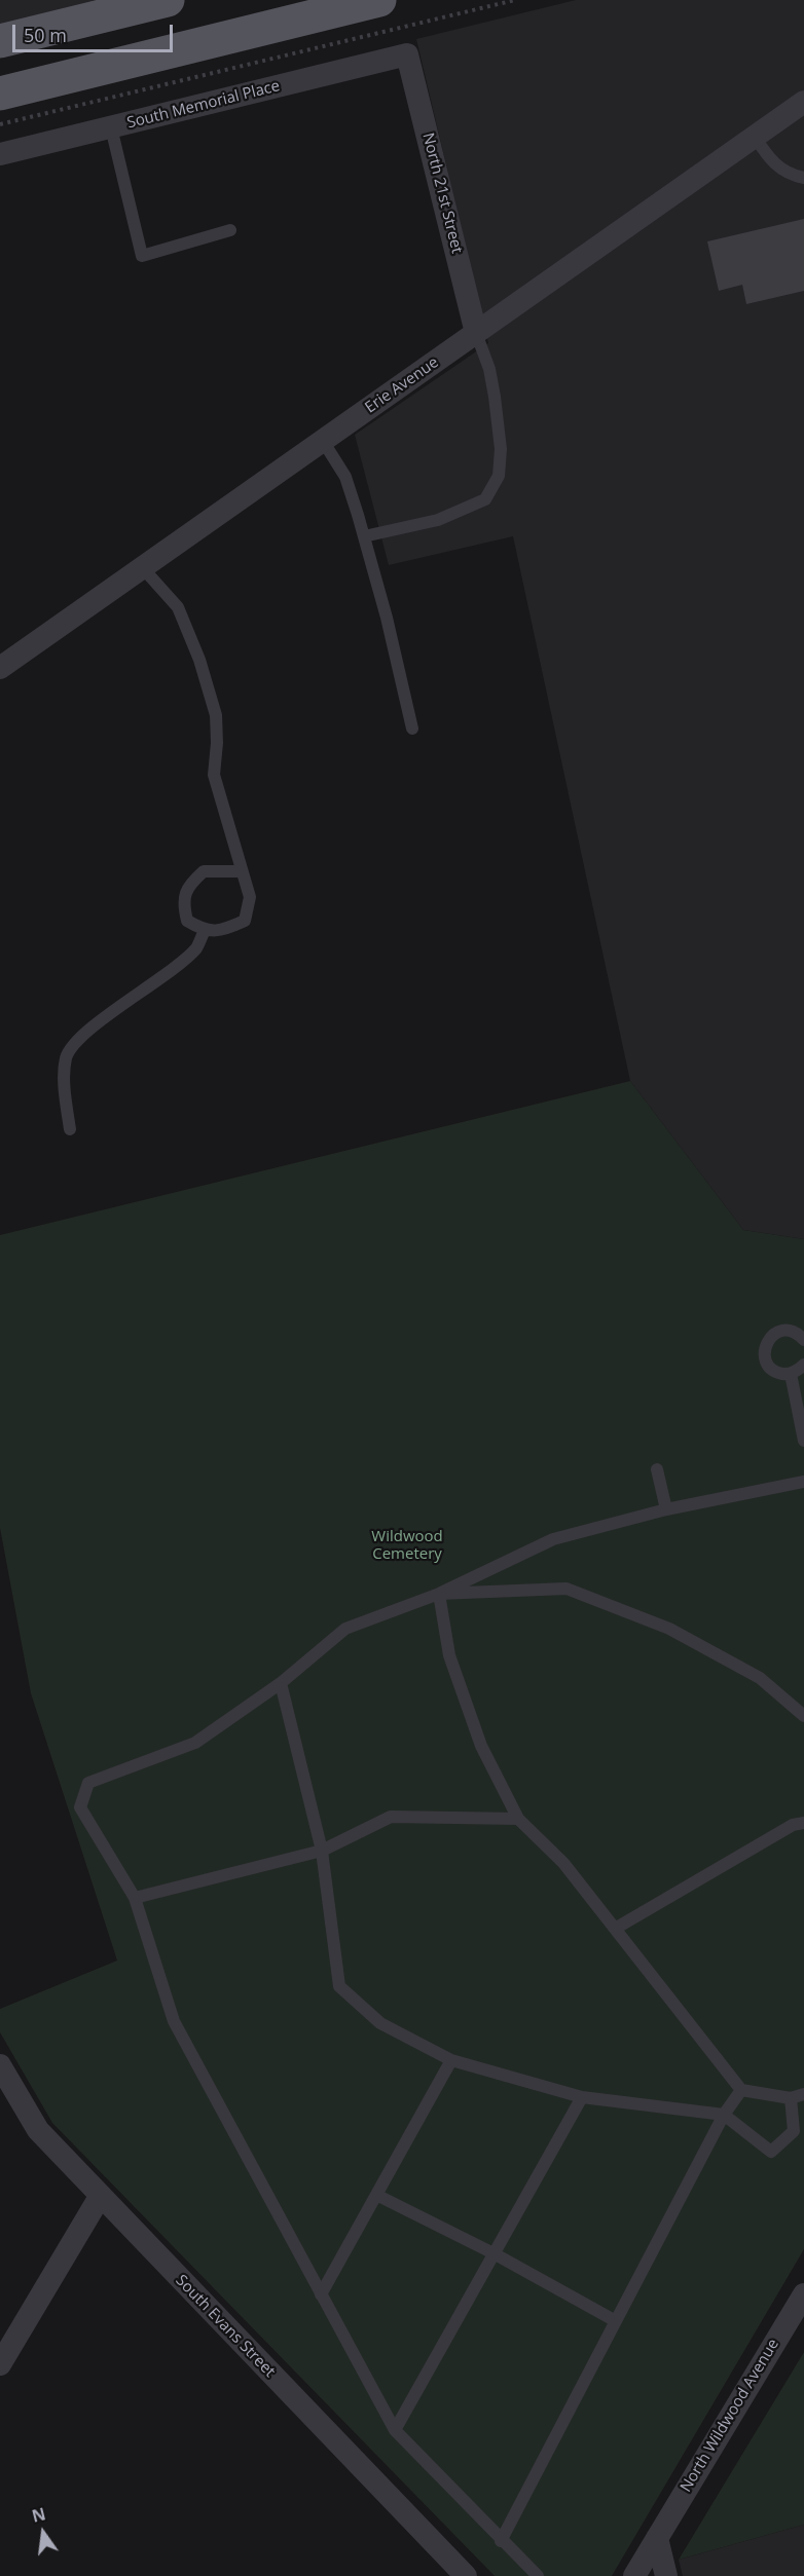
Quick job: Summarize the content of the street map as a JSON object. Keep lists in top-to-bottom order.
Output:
{
  "streets": {
    "street": [
      "South Memorial Place",
      "North 21st Street",
      "Erie Avenue",
      "South Evans Street",
      "North Wildwood Avenue"
    ]
  },
  "crossings": [
    ["South Memorial Place", "North 21st Street"],
    ["North 21st Street", "Erie Avenue"]
  ],
  "parks": ["Wildwood Cemetery"],
  "scale_bar": "50 m",
  "north": "top"
}
